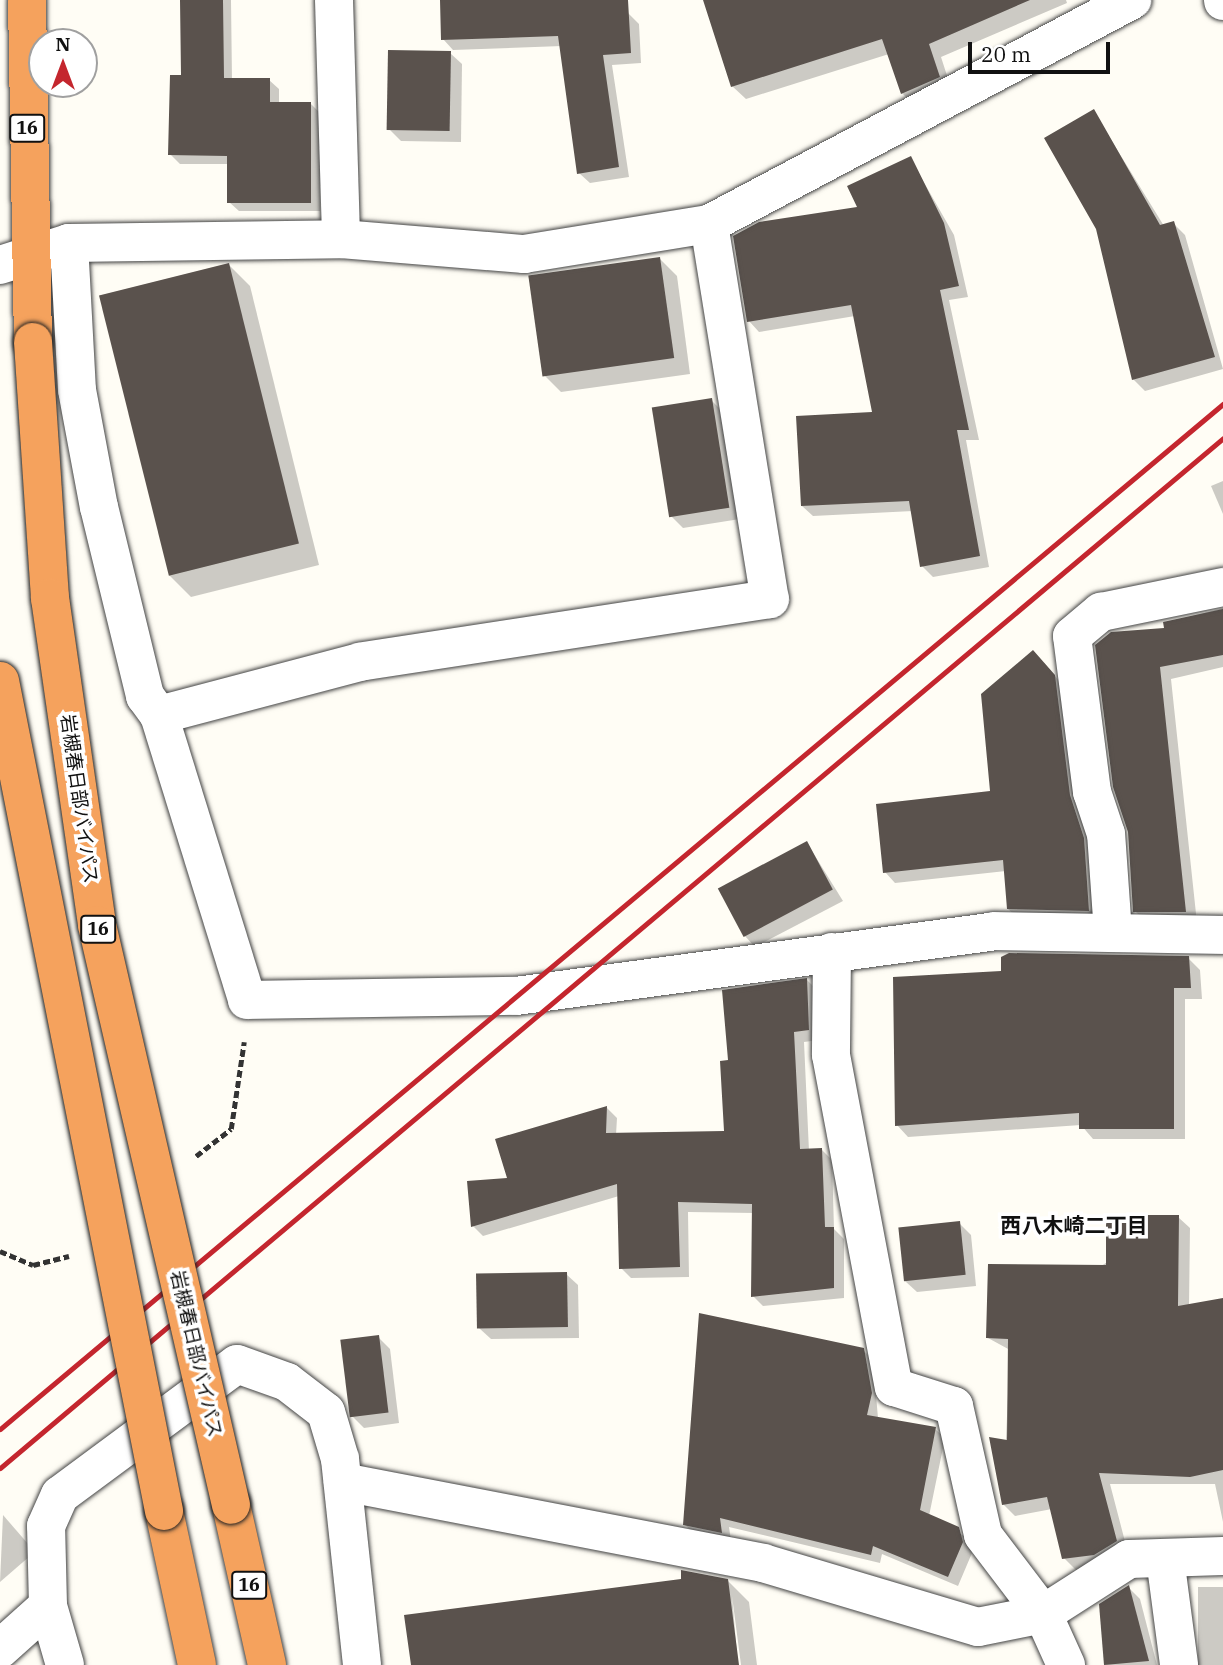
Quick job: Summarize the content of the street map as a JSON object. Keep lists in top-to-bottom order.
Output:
{
  "streets": {
    "highway": ["16", "岩槻春日部バイパス"]
  },
  "districts": ["西八木崎二丁目"],
  "scale_bar": "20 m",
  "north": "top"
}
